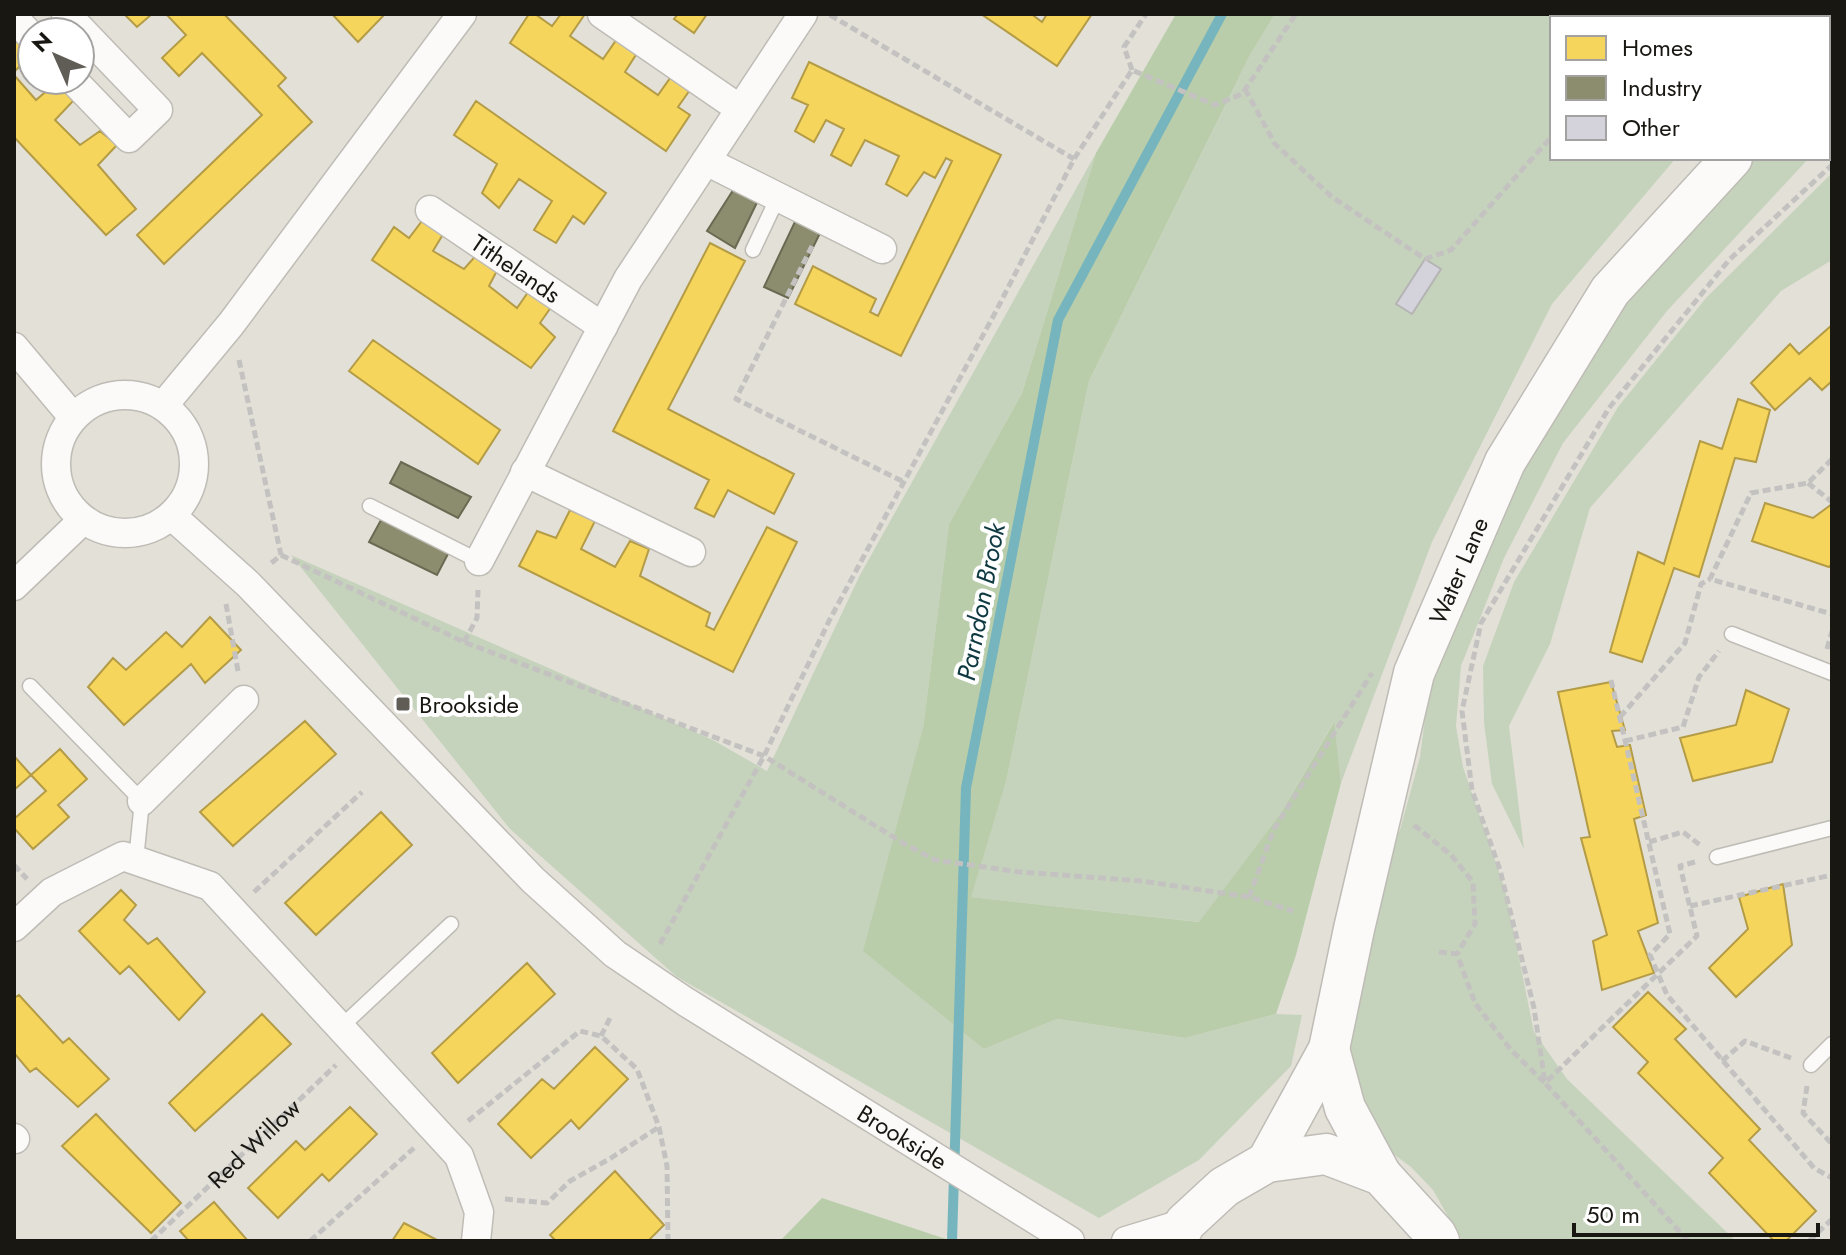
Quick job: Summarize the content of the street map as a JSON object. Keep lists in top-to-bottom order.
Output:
{
  "streets": {
    "main road": ["Water Lane"],
    "street": ["Tithelands", "Brookside"],
    "path": ["Red Willow"]
  },
  "water": ["Parndon Brook"],
  "places": {
    "transit": ["Brookside"]
  },
  "legend": ["Homes", "Industry", "Other"],
  "scale_bar": "50 m",
  "north": "top left"
}
